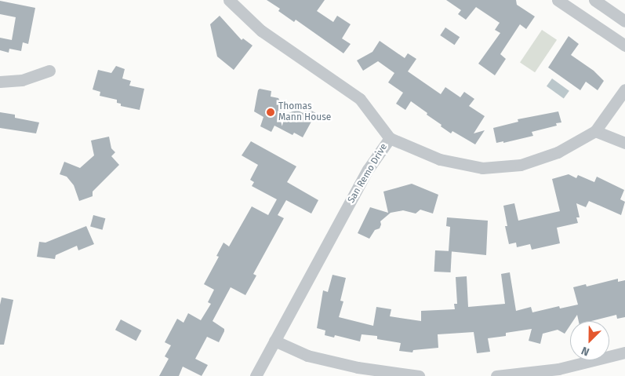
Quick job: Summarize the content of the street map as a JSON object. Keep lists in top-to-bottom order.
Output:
{
  "streets": {
    "street": ["San Remo Drive"]
  },
  "places": ["Thomas Mann House"],
  "north": "bottom left"
}
